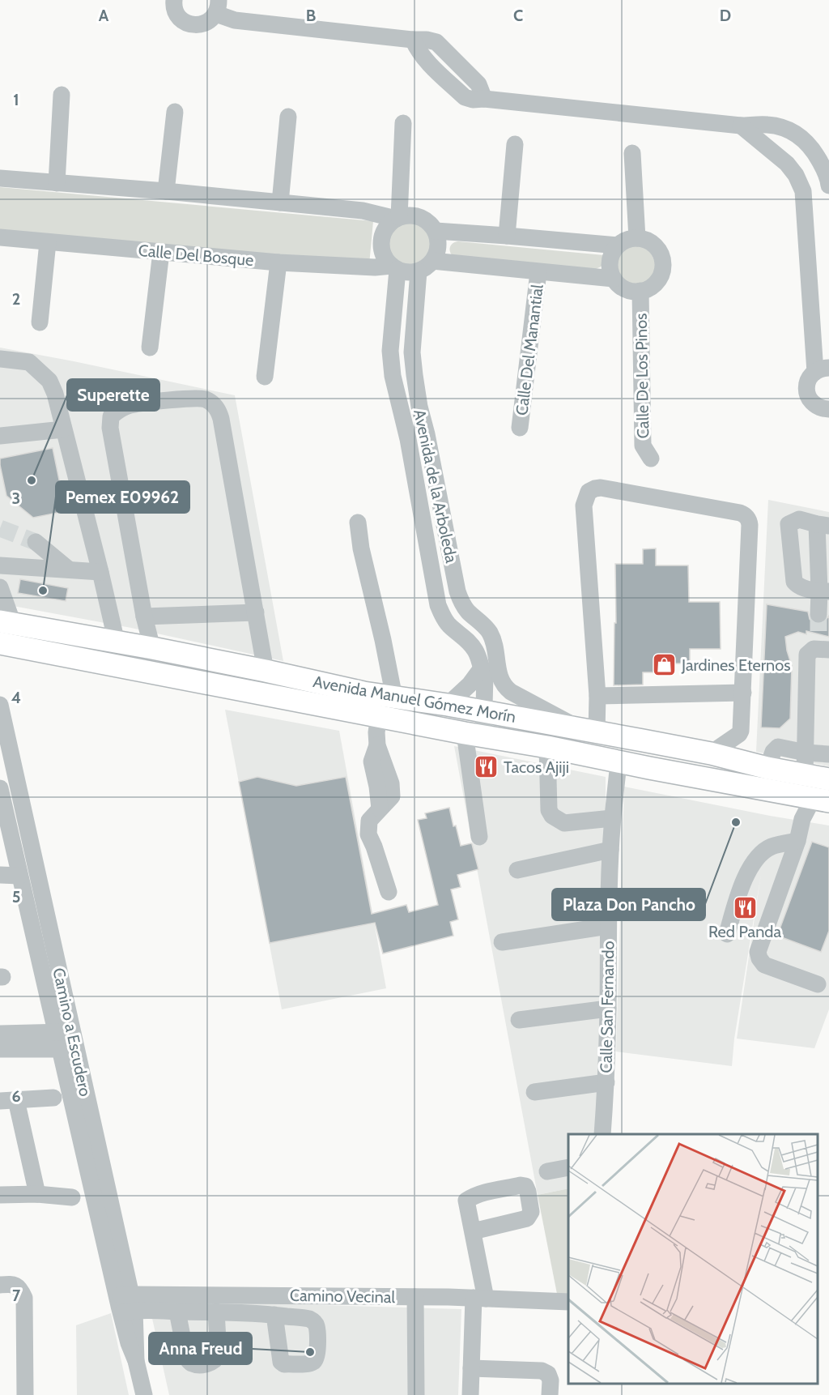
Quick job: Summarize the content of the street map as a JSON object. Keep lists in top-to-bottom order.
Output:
{
  "streets": {
    "main road": ["Avenida Manuel Gómez Morín"],
    "street": [
      "Calle Del Bosque",
      "Calle Del Manantial",
      "Calle De Los Pinos",
      "Avenida de la Arboleda",
      "Calle San Fernando",
      "Camino a Escudero",
      "Camino Vecinal"
    ]
  },
  "crossings": [
    ["Calle Del Bosque", "Avenida de la Arboleda"],
    ["Avenida de la Arboleda", "Avenida Manuel Gómez Morín"],
    ["Avenida Manuel Gómez Morín", "Calle San Fernando"],
    ["Camino a Escudero", "Camino Vecinal"]
  ],
  "places": {
    "other": [
      "Superette",
      "Pemex E09962",
      "Plaza Don Pancho",
      "Anna Freud"
    ],
    "shop": ["Jardines Eternos"],
    "restaurant": ["Tacos Ajiji", "Red Panda"]
  },
  "grid": {
    "columns": [
      "A",
      "B",
      "C",
      "D"
    ],
    "rows": [
      "1",
      "2",
      "3",
      "4",
      "5",
      "6",
      "7"
    ]
  }
}
